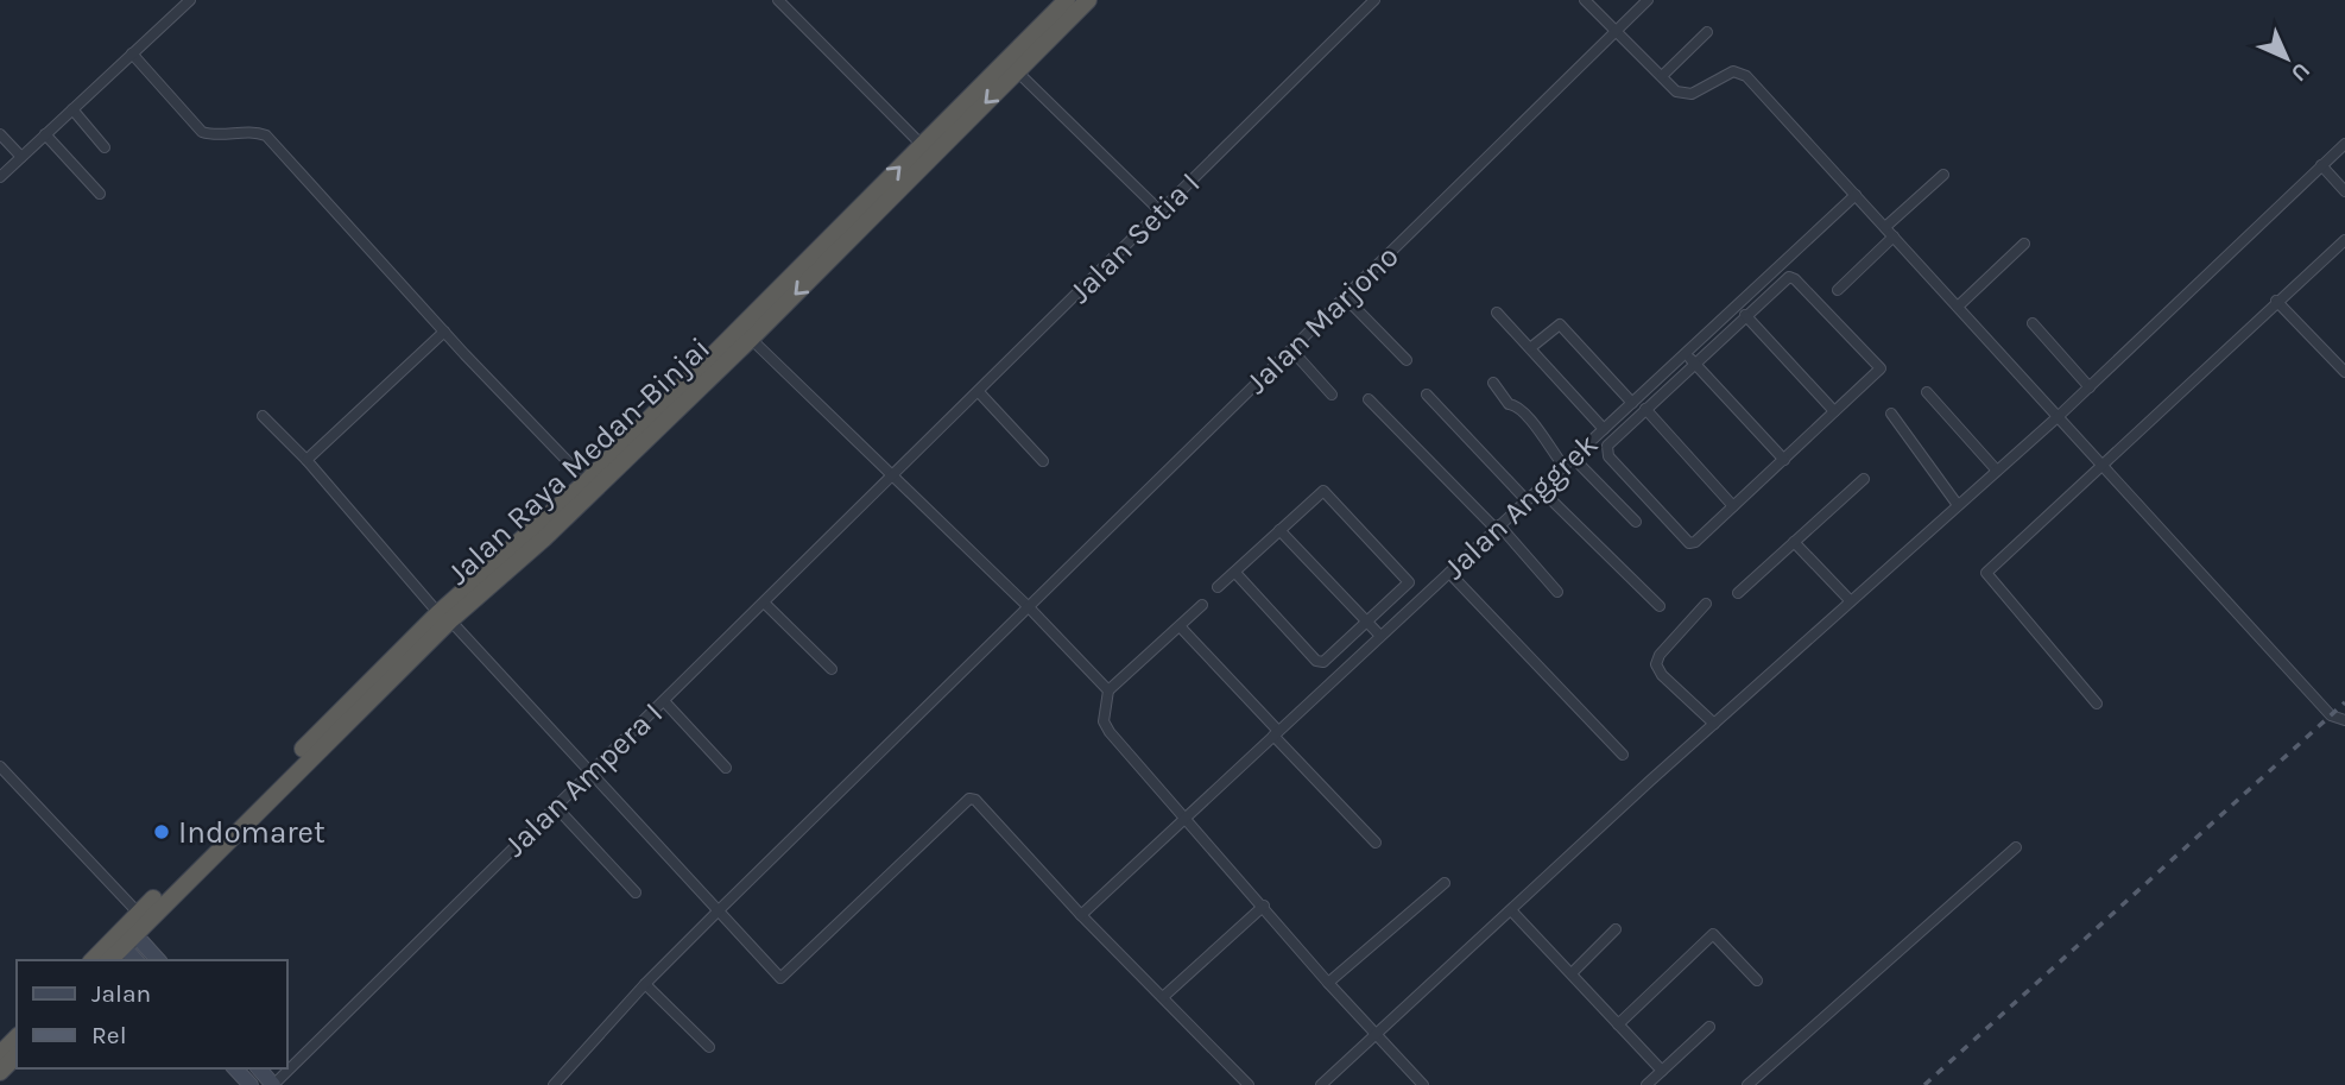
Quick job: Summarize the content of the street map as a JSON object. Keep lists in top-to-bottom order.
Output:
{
  "streets": {
    "highway": ["Jalan Raya Medan-Binjai"],
    "street": [
      "Jalan Setia I",
      "Jalan Marjono",
      "Jalan Anggrek",
      "Jalan Ampera I"
    ]
  },
  "crossings": [
    ["Jalan Setia I", "Jalan Ampera I"]
  ],
  "places": ["Indomaret"],
  "legend": ["Jalan", "Rel"],
  "north": "bottom right"
}
